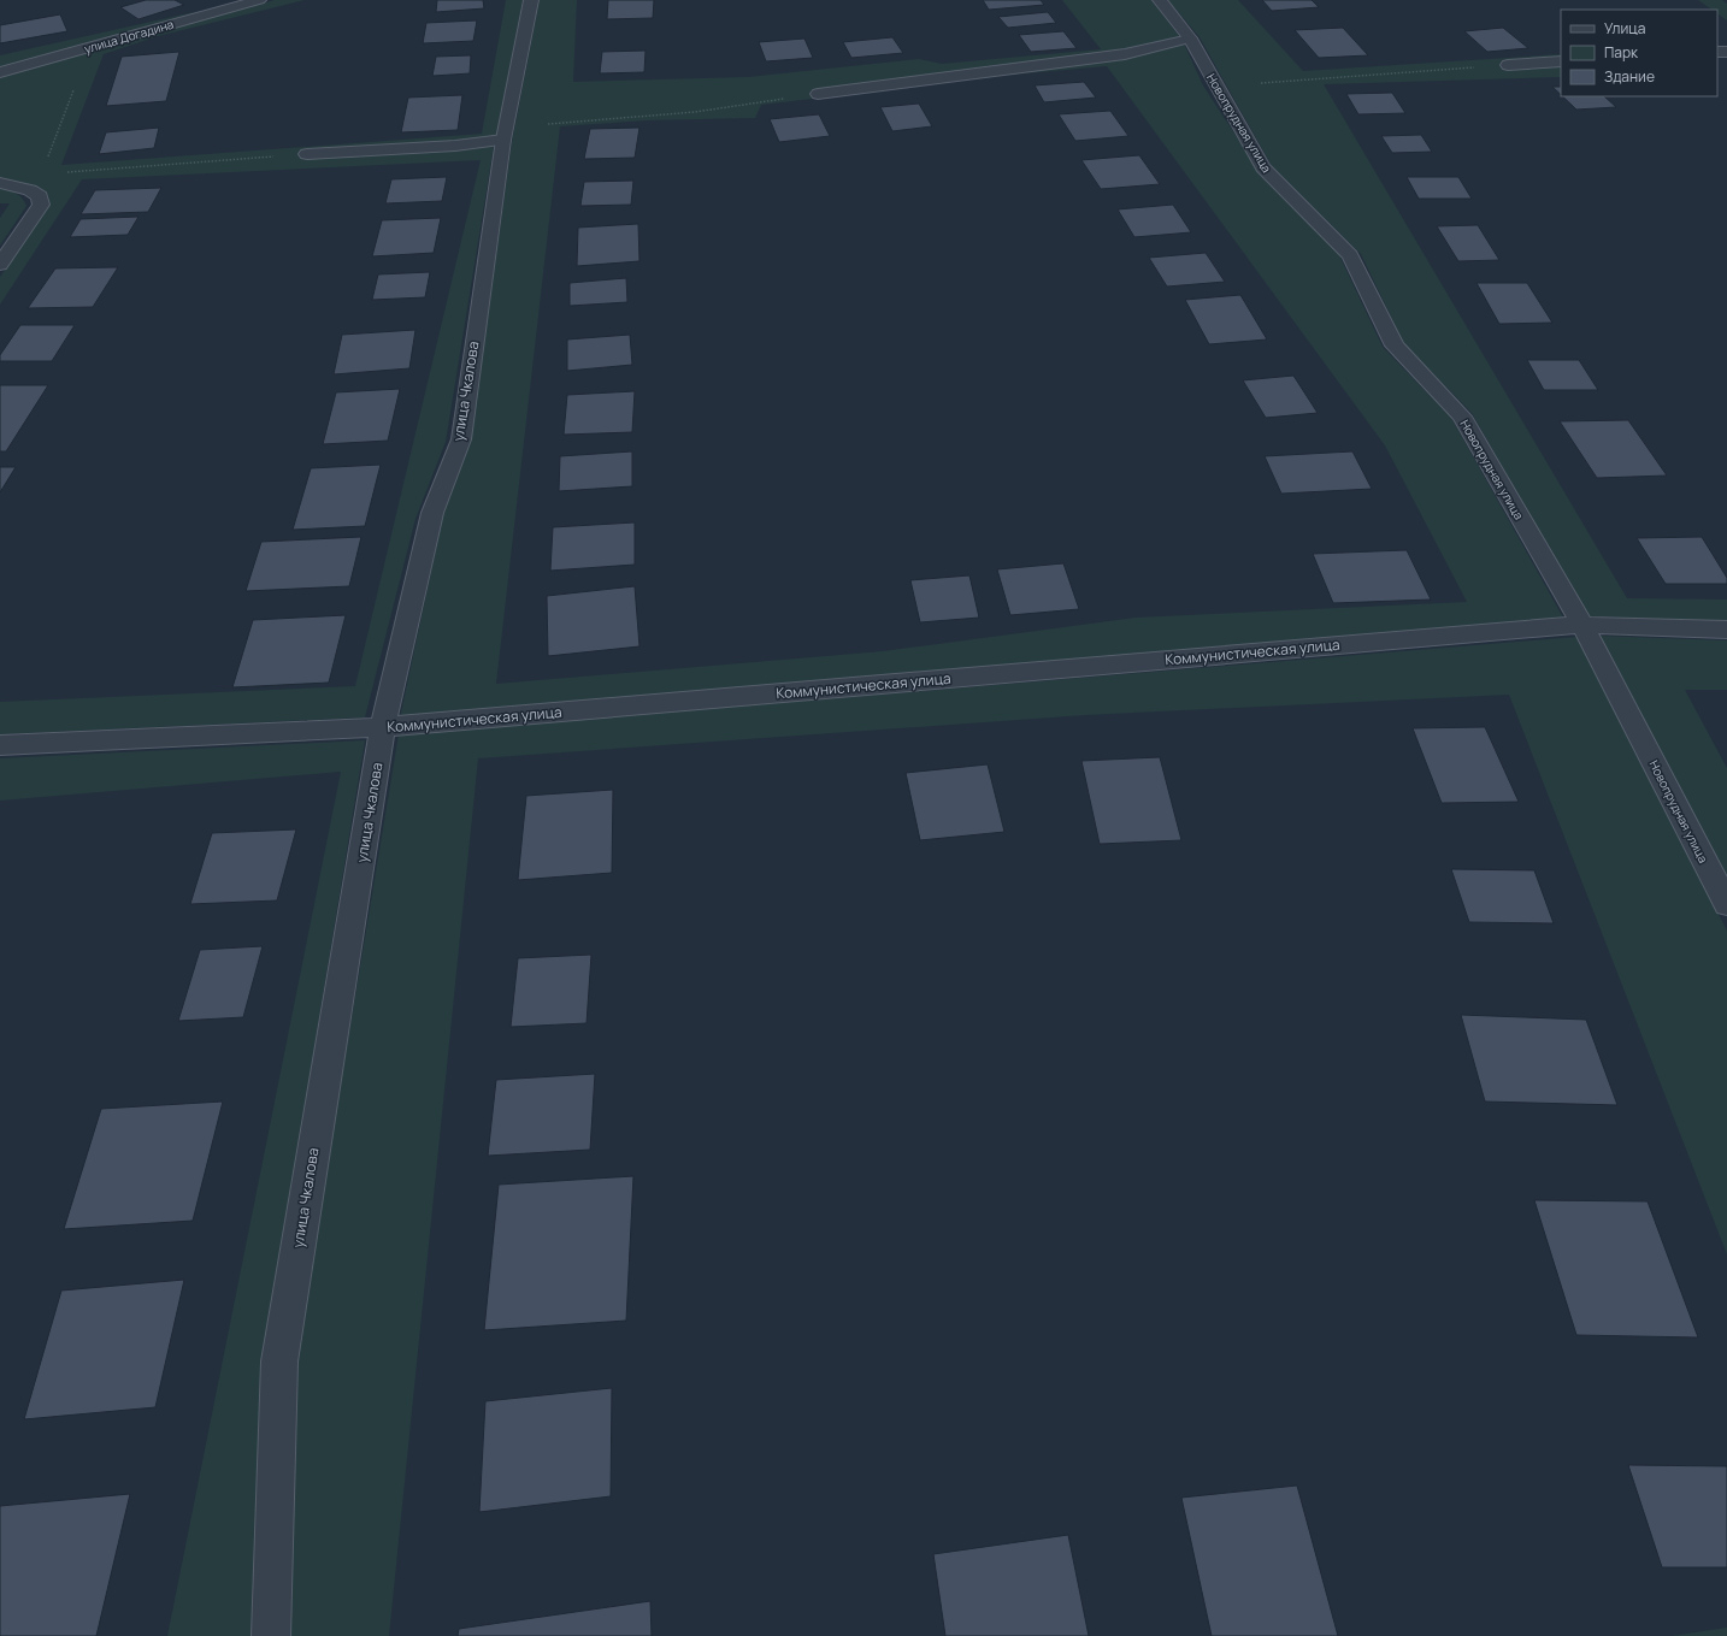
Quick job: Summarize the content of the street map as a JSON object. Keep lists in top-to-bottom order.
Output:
{
  "streets": {
    "street": [
      "улица Догадина",
      "Новопрудная улица",
      "улица Чкалова",
      "Коммунистическая улица"
    ]
  },
  "crossings": [
    ["Новопрудная улица", "Коммунистическая улица"],
    ["улица Чкалова", "Коммунистическая улица"]
  ],
  "legend": ["Улица", "Парк", "Здание"]
}
